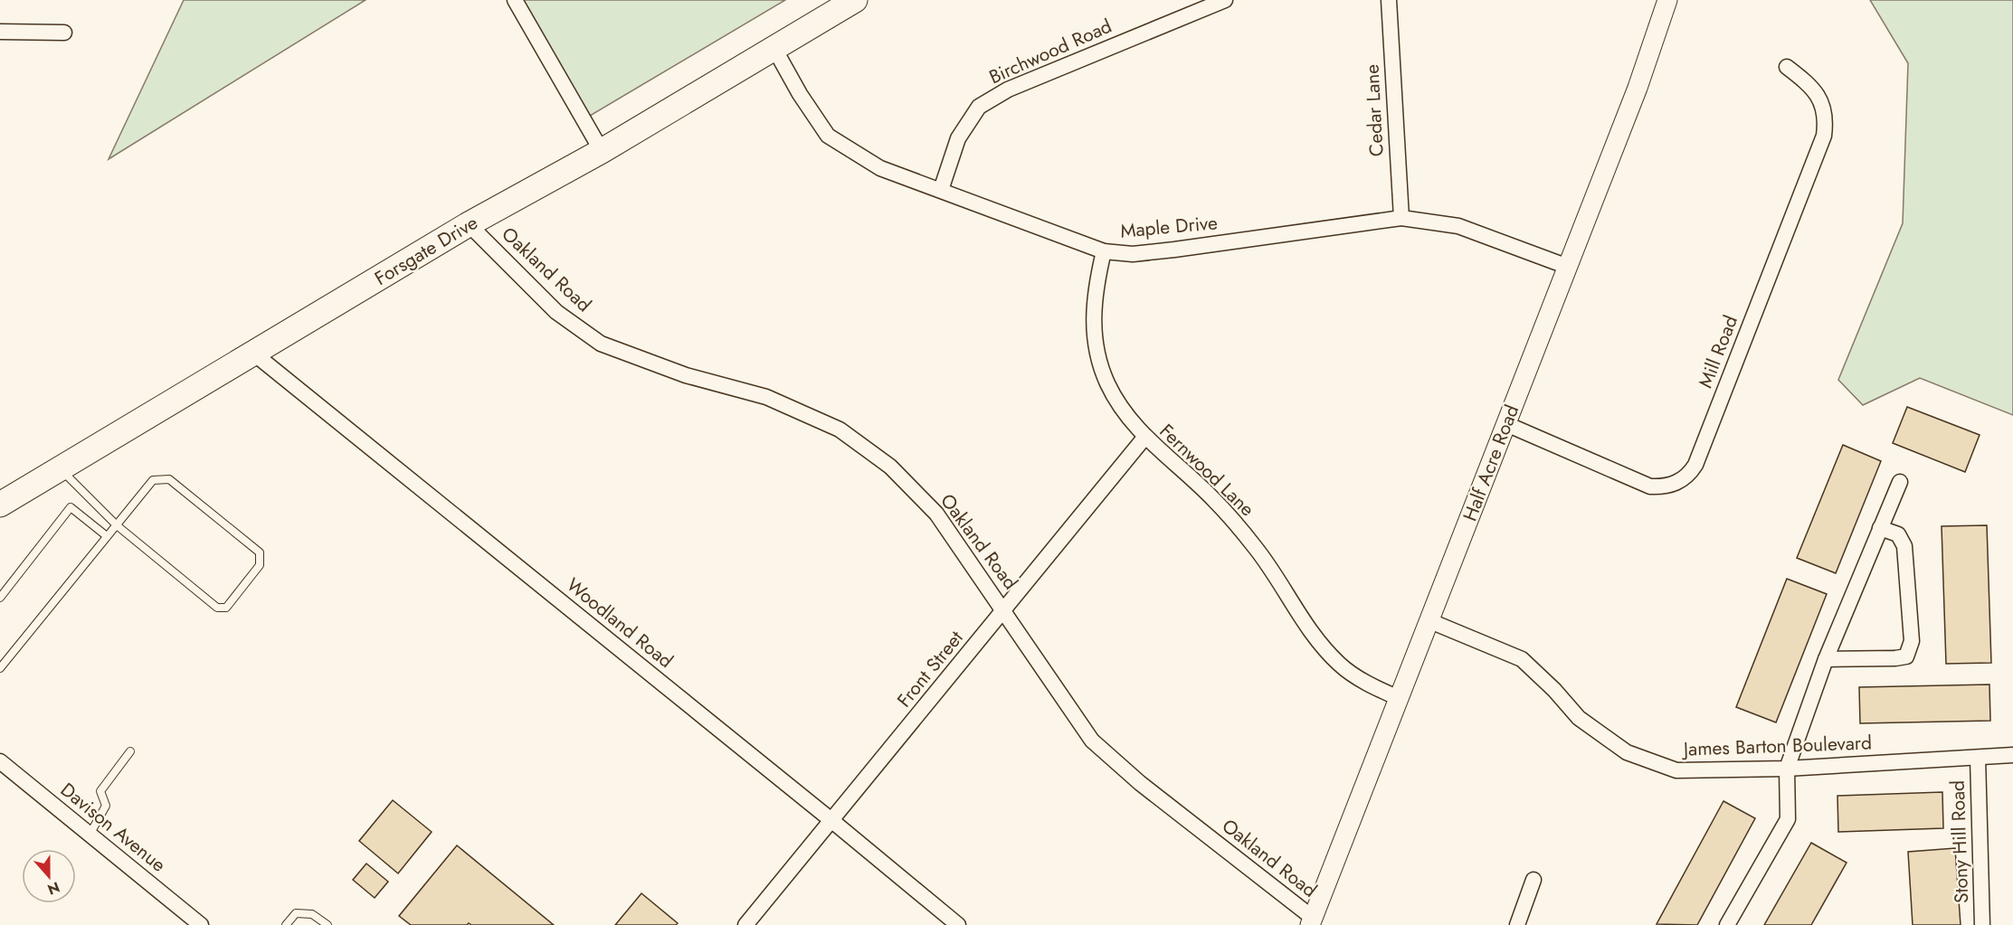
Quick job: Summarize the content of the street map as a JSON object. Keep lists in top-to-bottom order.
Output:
{
  "streets": {
    "main road": ["Forsgate Drive"],
    "street": [
      "Birchwood Road",
      "Cedar Lane",
      "Maple Drive",
      "Oakland Road",
      "Mill Road",
      "Half Acre Road",
      "Fernwood Lane",
      "Woodland Road",
      "Front Street",
      "James Barton Boulevard",
      "Davison Avenue",
      "Stony Hill Road"
    ]
  },
  "crossings": [
    ["Birchwood Road", "Maple Drive"],
    ["Cedar Lane", "Maple Drive"],
    ["Maple Drive", "Forsgate Drive"],
    ["Maple Drive", "Half Acre Road"],
    ["Maple Drive", "Fernwood Lane"],
    ["Forsgate Drive", "Oakland Road"],
    ["Forsgate Drive", "Woodland Road"],
    ["Oakland Road", "Half Acre Road"],
    ["Oakland Road", "Front Street"],
    ["Mill Road", "Half Acre Road"],
    ["Half Acre Road", "Fernwood Lane"],
    ["Half Acre Road", "James Barton Boulevard"],
    ["Fernwood Lane", "Front Street"],
    ["Woodland Road", "Front Street"],
    ["James Barton Boulevard", "Stony Hill Road"]
  ],
  "north": "bottom"
}
